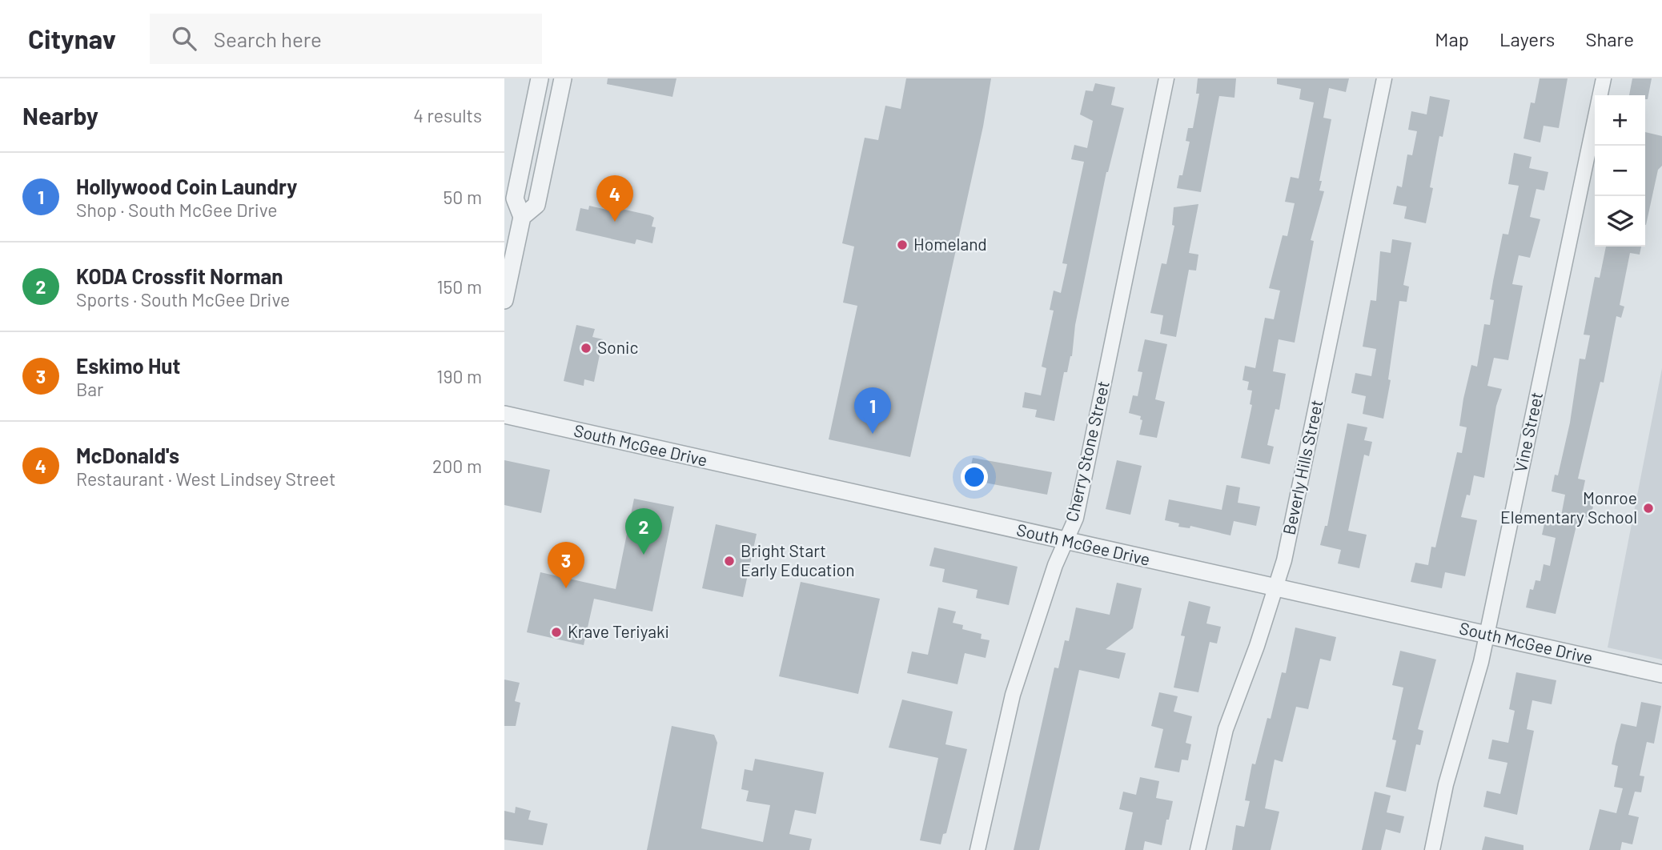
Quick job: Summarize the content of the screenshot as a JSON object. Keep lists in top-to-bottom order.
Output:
{
  "streets": {
    "street": [
      "Vine Street",
      "South McGee Drive",
      "Cherry Stone Street",
      "Beverly Hills Street"
    ]
  },
  "crossings": [
    ["Vine Street", "South McGee Drive"],
    ["South McGee Drive", "Cherry Stone Street"],
    ["South McGee Drive", "Beverly Hills Street"]
  ],
  "places": [
    "Homeland",
    "Sonic",
    "Monroe Elementary School",
    "Bright Start Early Education",
    "Krave Teriyaki"
  ],
  "page": {
    "header": "Citynav",
    "search": "Search here",
    "nav": ["Map", "Layers", "Share"],
    "heading": ["Nearby", "4 results"],
    "map_buttons": ["+", "−"],
    "list": [
      {
        "mark": "1",
        "name": "Hollywood Coin Laundry",
        "note": "Shop · South McGee Drive",
        "value": "50 m"
      },
      {
        "mark": "2",
        "name": "KODA Crossfit Norman",
        "note": "Sports · South McGee Drive",
        "value": "150 m"
      },
      {
        "mark": "3",
        "name": "Eskimo Hut",
        "note": "Bar",
        "value": "190 m"
      },
      {
        "mark": "4",
        "name": "McDonald's",
        "note": "Restaurant · West Lindsey Street",
        "value": "200 m"
      }
    ],
    "pins": [
      "4",
      "1",
      "2",
      "3"
    ]
  }
}
